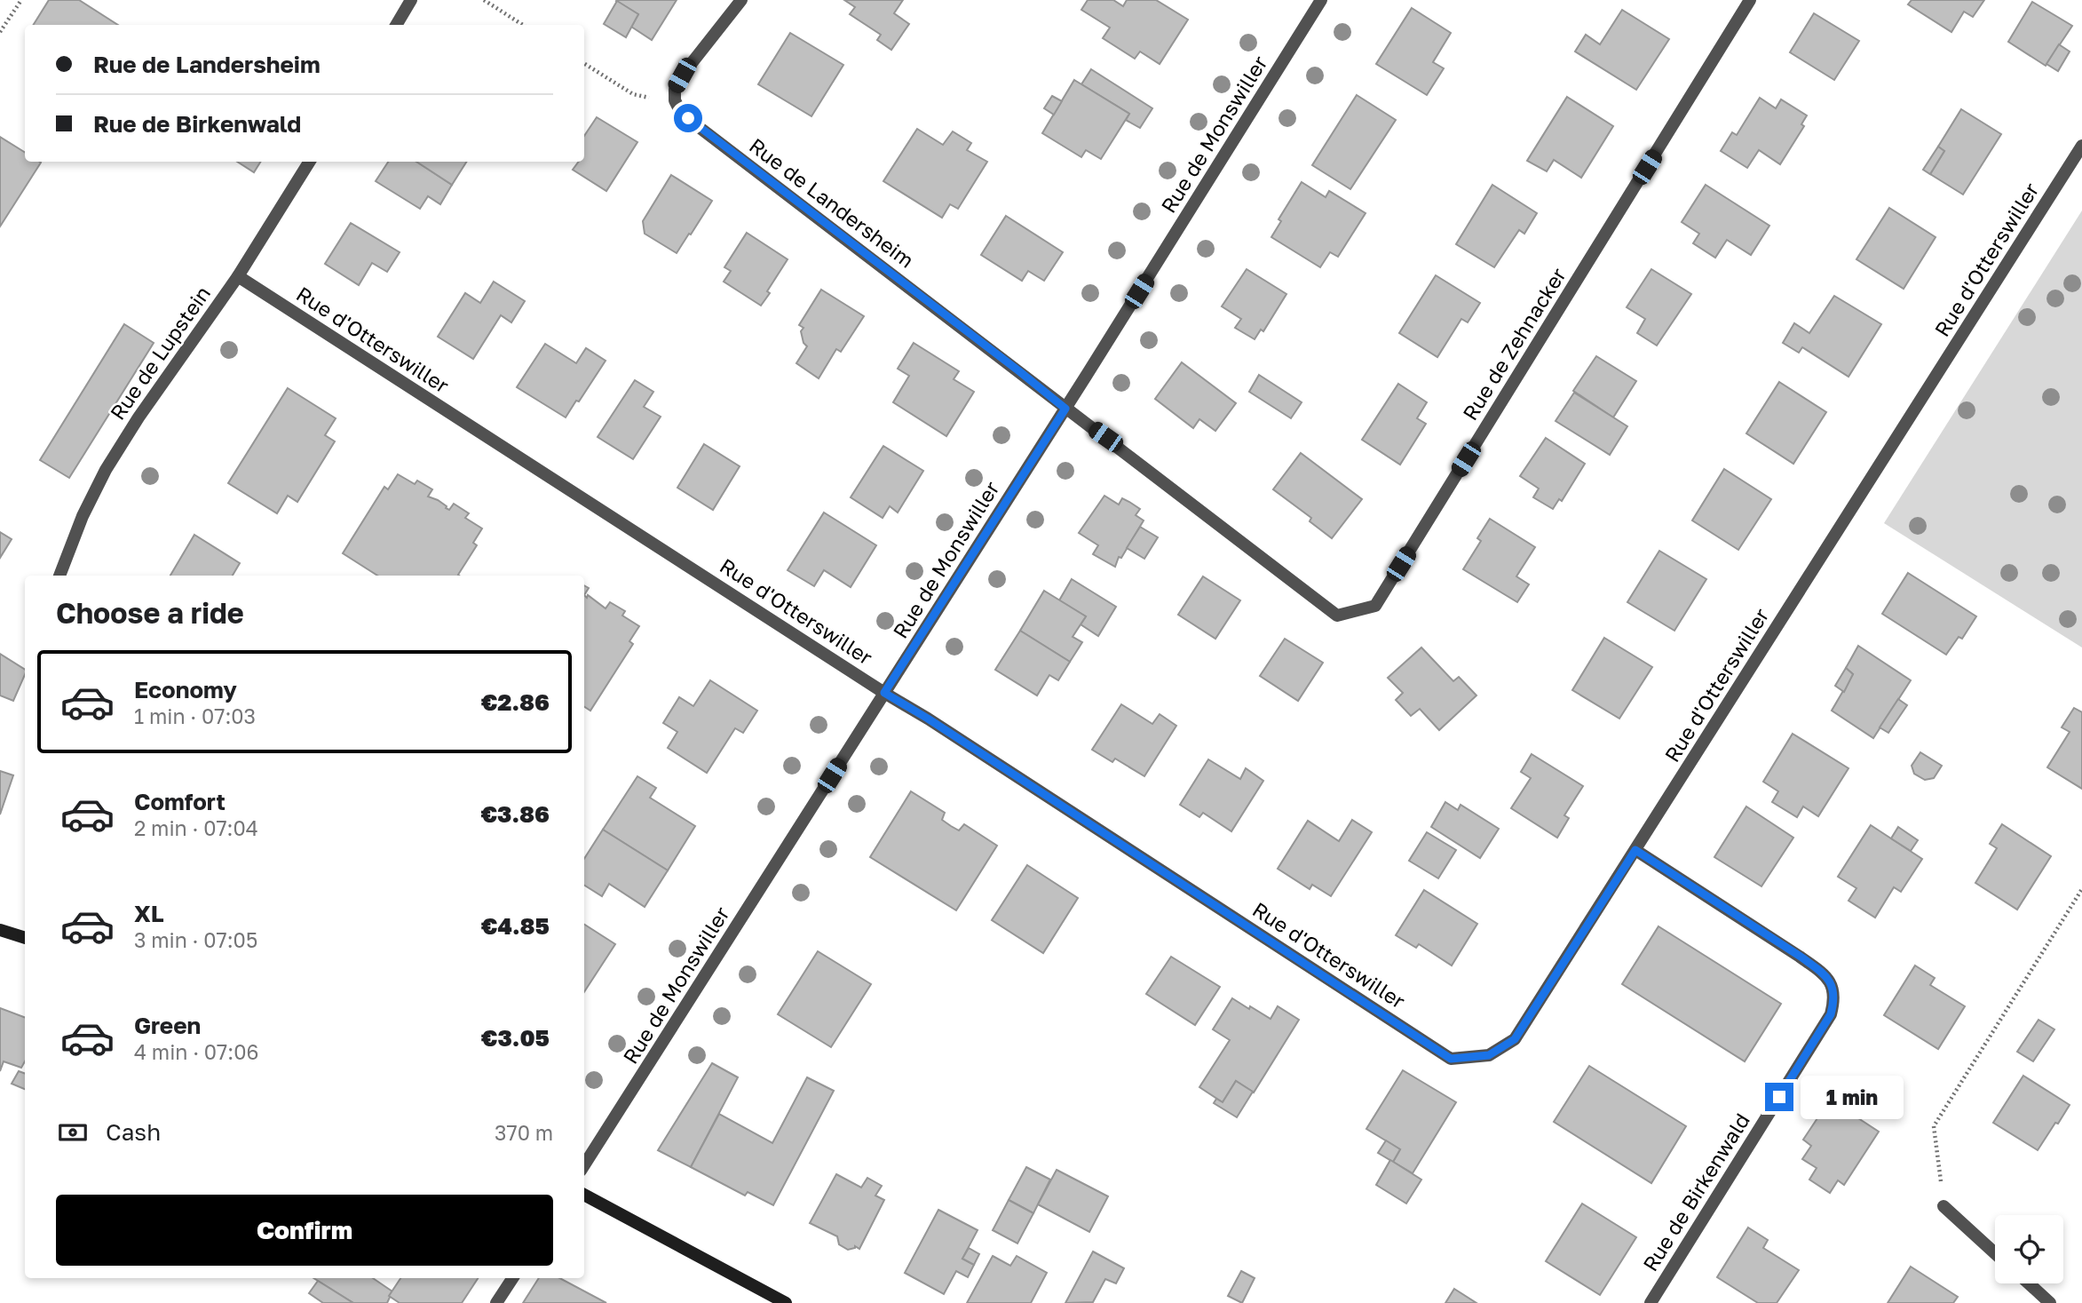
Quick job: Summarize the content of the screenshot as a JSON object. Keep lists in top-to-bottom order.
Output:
{
  "streets": {
    "street": [
      "Rue de Monswiller",
      "Rue de Landersheim",
      "Rue d'Otterswiller",
      "Rue de Zehnacker",
      "Rue de Lupstein",
      "Rue de Birkenwald"
    ]
  },
  "crossings": [
    ["Rue de Monswiller", "Rue de Landersheim"],
    ["Rue de Monswiller", "Rue d'Otterswiller"],
    ["Rue de Monswiller", "Rue de Zehnacker"],
    ["Rue de Landersheim", "Rue de Zehnacker"],
    ["Rue d'Otterswiller", "Rue de Lupstein"],
    ["Rue d'Otterswiller", "Rue de Birkenwald"]
  ],
  "page": {
    "banner": ["Rue de Landersheim", "Rue de Birkenwald"],
    "heading": "Choose a ride",
    "list": [
      {
        "name": "Economy",
        "note": "1 min · 07:03",
        "value": "€2.86"
      },
      {
        "name": "Comfort",
        "note": "2 min · 07:04",
        "value": "€3.86"
      },
      {
        "name": "XL",
        "note": "3 min · 07:05",
        "value": "€4.85"
      },
      {
        "name": "Green",
        "note": "4 min · 07:06",
        "value": "€3.05"
      }
    ],
    "bubble": "1 min",
    "pay": ["Cash", "370 m"],
    "buttons": "Confirm"
  }
}
